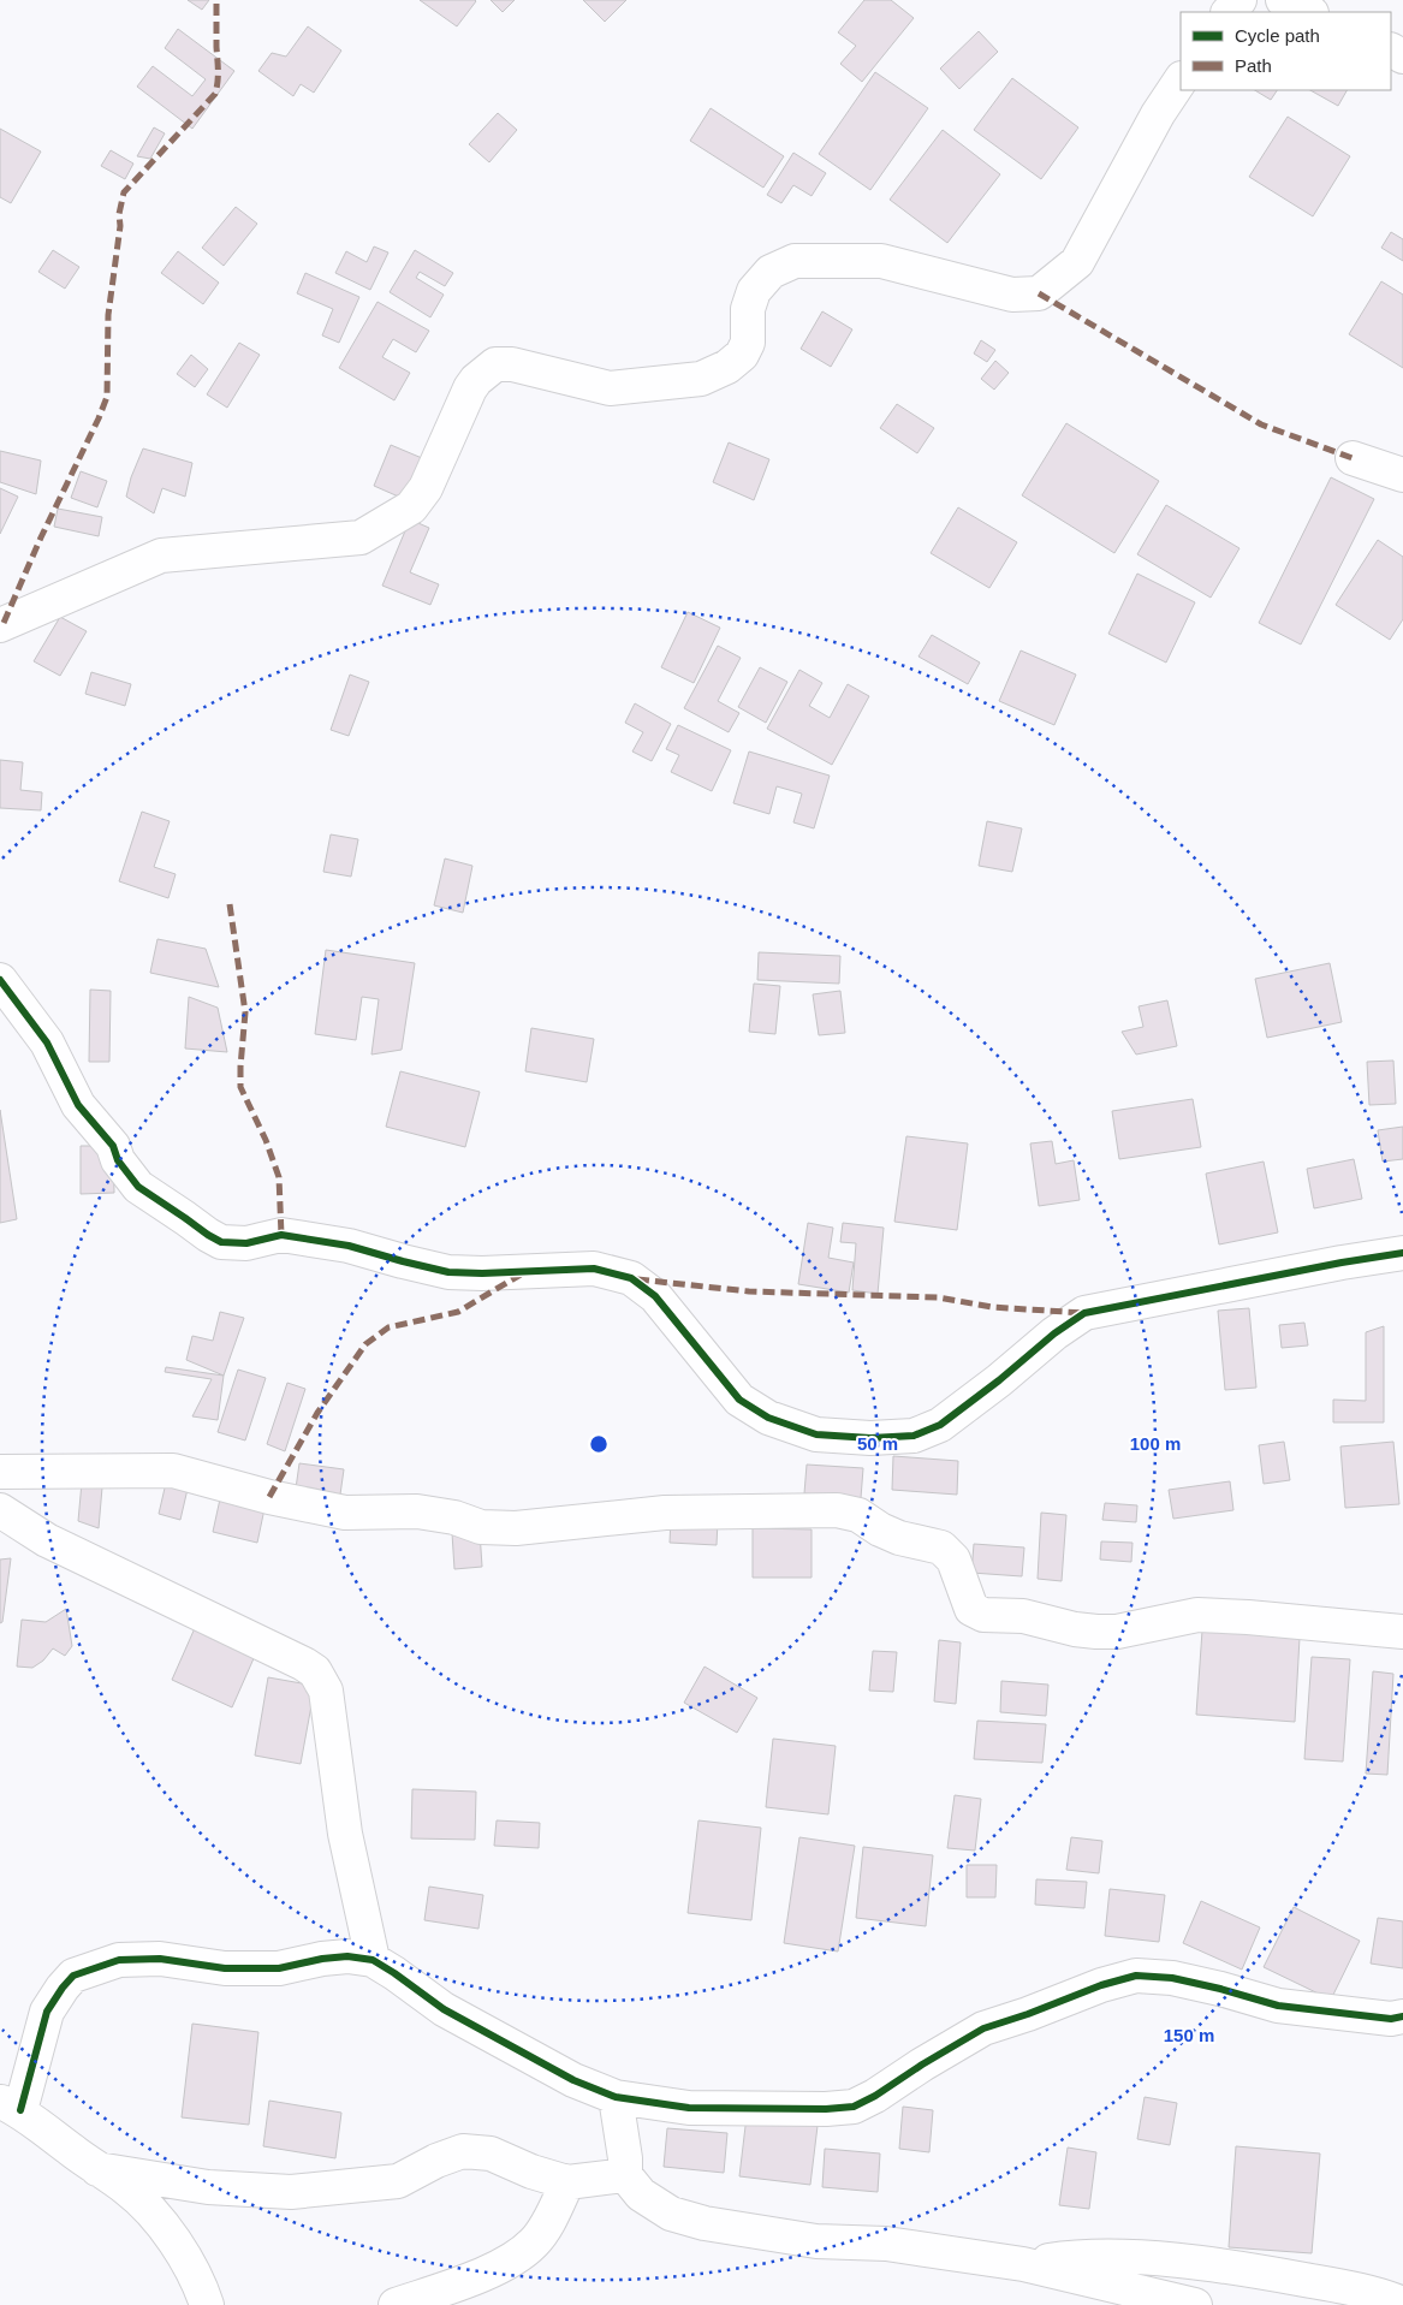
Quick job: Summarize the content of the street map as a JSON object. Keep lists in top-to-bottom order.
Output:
{
  "legend": ["Cycle path", "Path"],
  "rings": ["50 m", "100 m", "150 m"]
}
